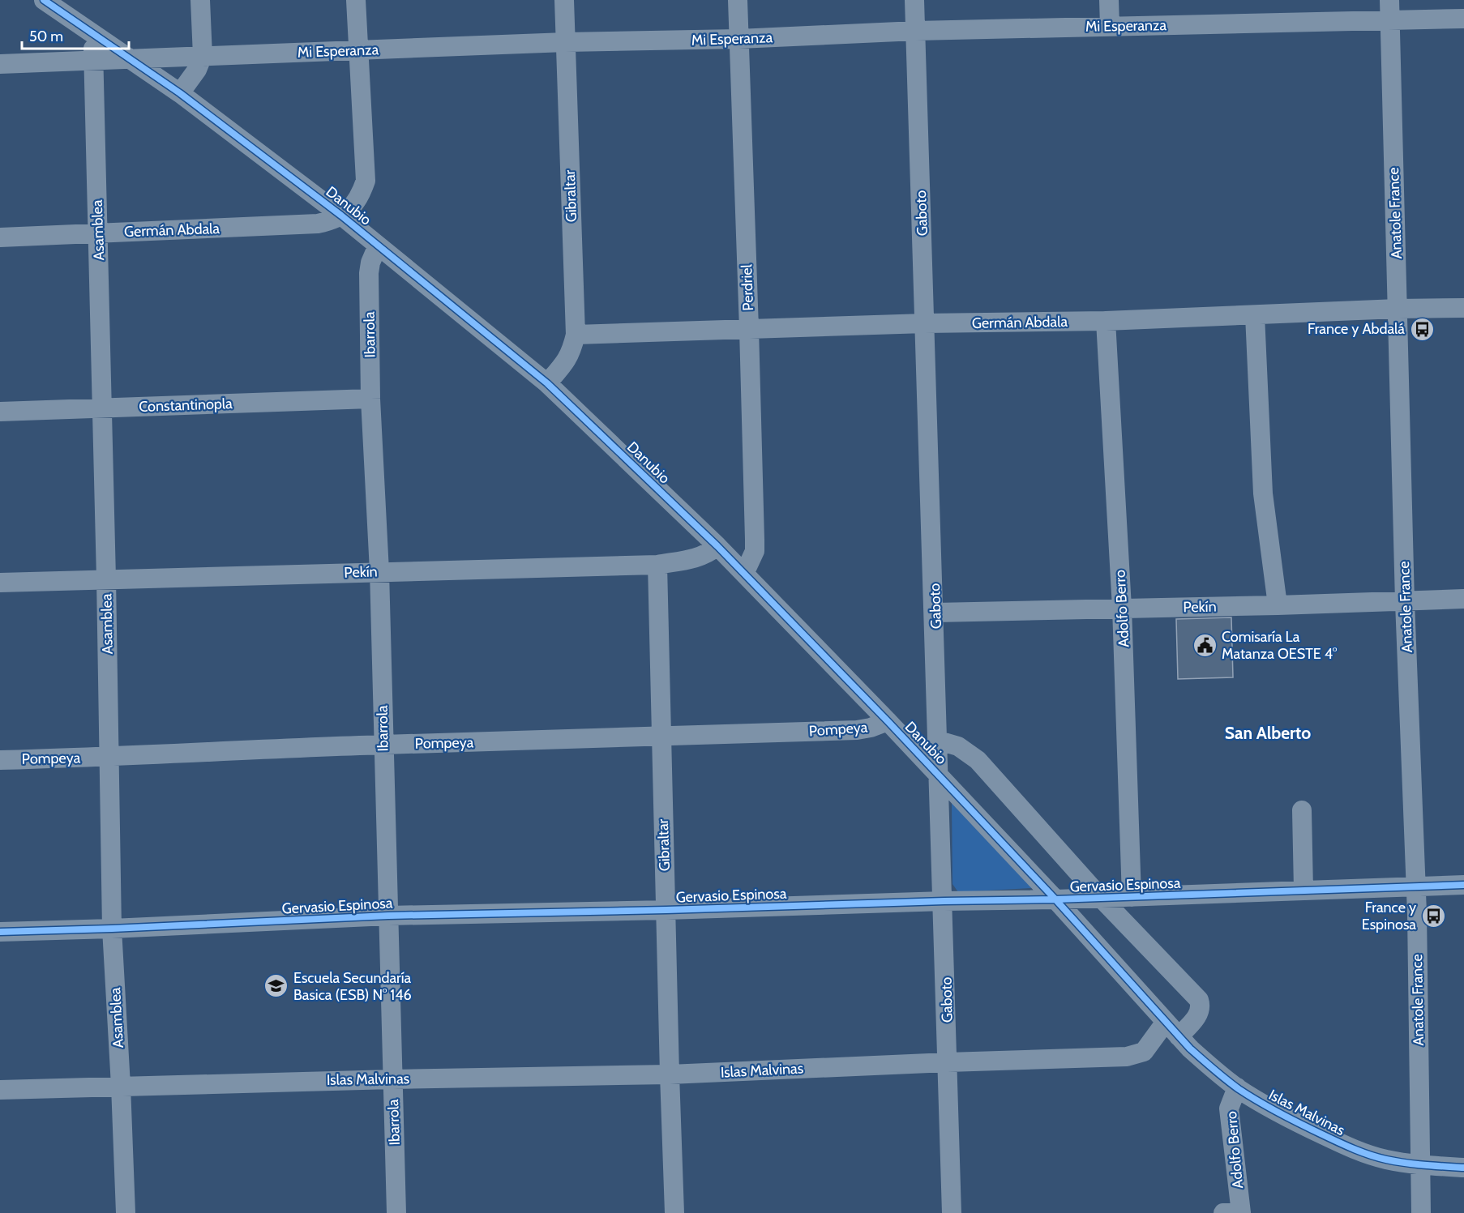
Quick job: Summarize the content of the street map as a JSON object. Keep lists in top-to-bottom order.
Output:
{
  "streets": {
    "street": [
      "Mi Esperanza",
      "Gibraltar",
      "Danubio",
      "Gaboto",
      "Anatole France",
      "Asamblea",
      "Germán Abdala",
      "Perdriel",
      "Ibarrola",
      "Constantinopla",
      "Pekín",
      "Adolfo Berro",
      "Pompeya",
      "Gervasio Espinosa",
      "Islas Malvinas"
    ]
  },
  "crossings": [
    ["Mi Esperanza", "Gibraltar"],
    ["Mi Esperanza", "Danubio"],
    ["Mi Esperanza", "Gaboto"],
    ["Mi Esperanza", "Anatole France"],
    ["Mi Esperanza", "Asamblea"],
    ["Mi Esperanza", "Perdriel"],
    ["Gibraltar", "Danubio"],
    ["Gibraltar", "Germán Abdala"],
    ["Gibraltar", "Pekín"],
    ["Gibraltar", "Pompeya"],
    ["Gibraltar", "Gervasio Espinosa"],
    ["Gibraltar", "Islas Malvinas"],
    ["Danubio", "Gaboto"],
    ["Danubio", "Asamblea"],
    ["Danubio", "Germán Abdala"],
    ["Danubio", "Perdriel"],
    ["Danubio", "Ibarrola"],
    ["Danubio", "Pekín"],
    ["Danubio", "Pompeya"],
    ["Danubio", "Gervasio Espinosa"],
    ["Danubio", "Islas Malvinas"],
    ["Gaboto", "Germán Abdala"],
    ["Gaboto", "Pekín"],
    ["Gaboto", "Gervasio Espinosa"],
    ["Gaboto", "Islas Malvinas"],
    ["Anatole France", "Germán Abdala"],
    ["Anatole France", "Pekín"],
    ["Anatole France", "Gervasio Espinosa"],
    ["Anatole France", "Islas Malvinas"],
    ["Asamblea", "Germán Abdala"],
    ["Asamblea", "Constantinopla"],
    ["Asamblea", "Pekín"],
    ["Asamblea", "Pompeya"],
    ["Asamblea", "Gervasio Espinosa"],
    ["Asamblea", "Islas Malvinas"],
    ["Germán Abdala", "Perdriel"],
    ["Germán Abdala", "Adolfo Berro"],
    ["Ibarrola", "Constantinopla"],
    ["Ibarrola", "Pekín"],
    ["Ibarrola", "Pompeya"],
    ["Ibarrola", "Gervasio Espinosa"],
    ["Ibarrola", "Islas Malvinas"],
    ["Pekín", "Adolfo Berro"],
    ["Adolfo Berro", "Gervasio Espinosa"],
    ["Adolfo Berro", "Islas Malvinas"]
  ],
  "districts": ["San Alberto"],
  "places": {
    "bus stop": ["France y Abdalá", "France y Espinosa"],
    "public building": ["Comisaría La Matanza OESTE 4°"],
    "school or university": ["Escuela Secundaría Basica (ESB) N° 146"]
  },
  "scale_bar": "50 m"
}
